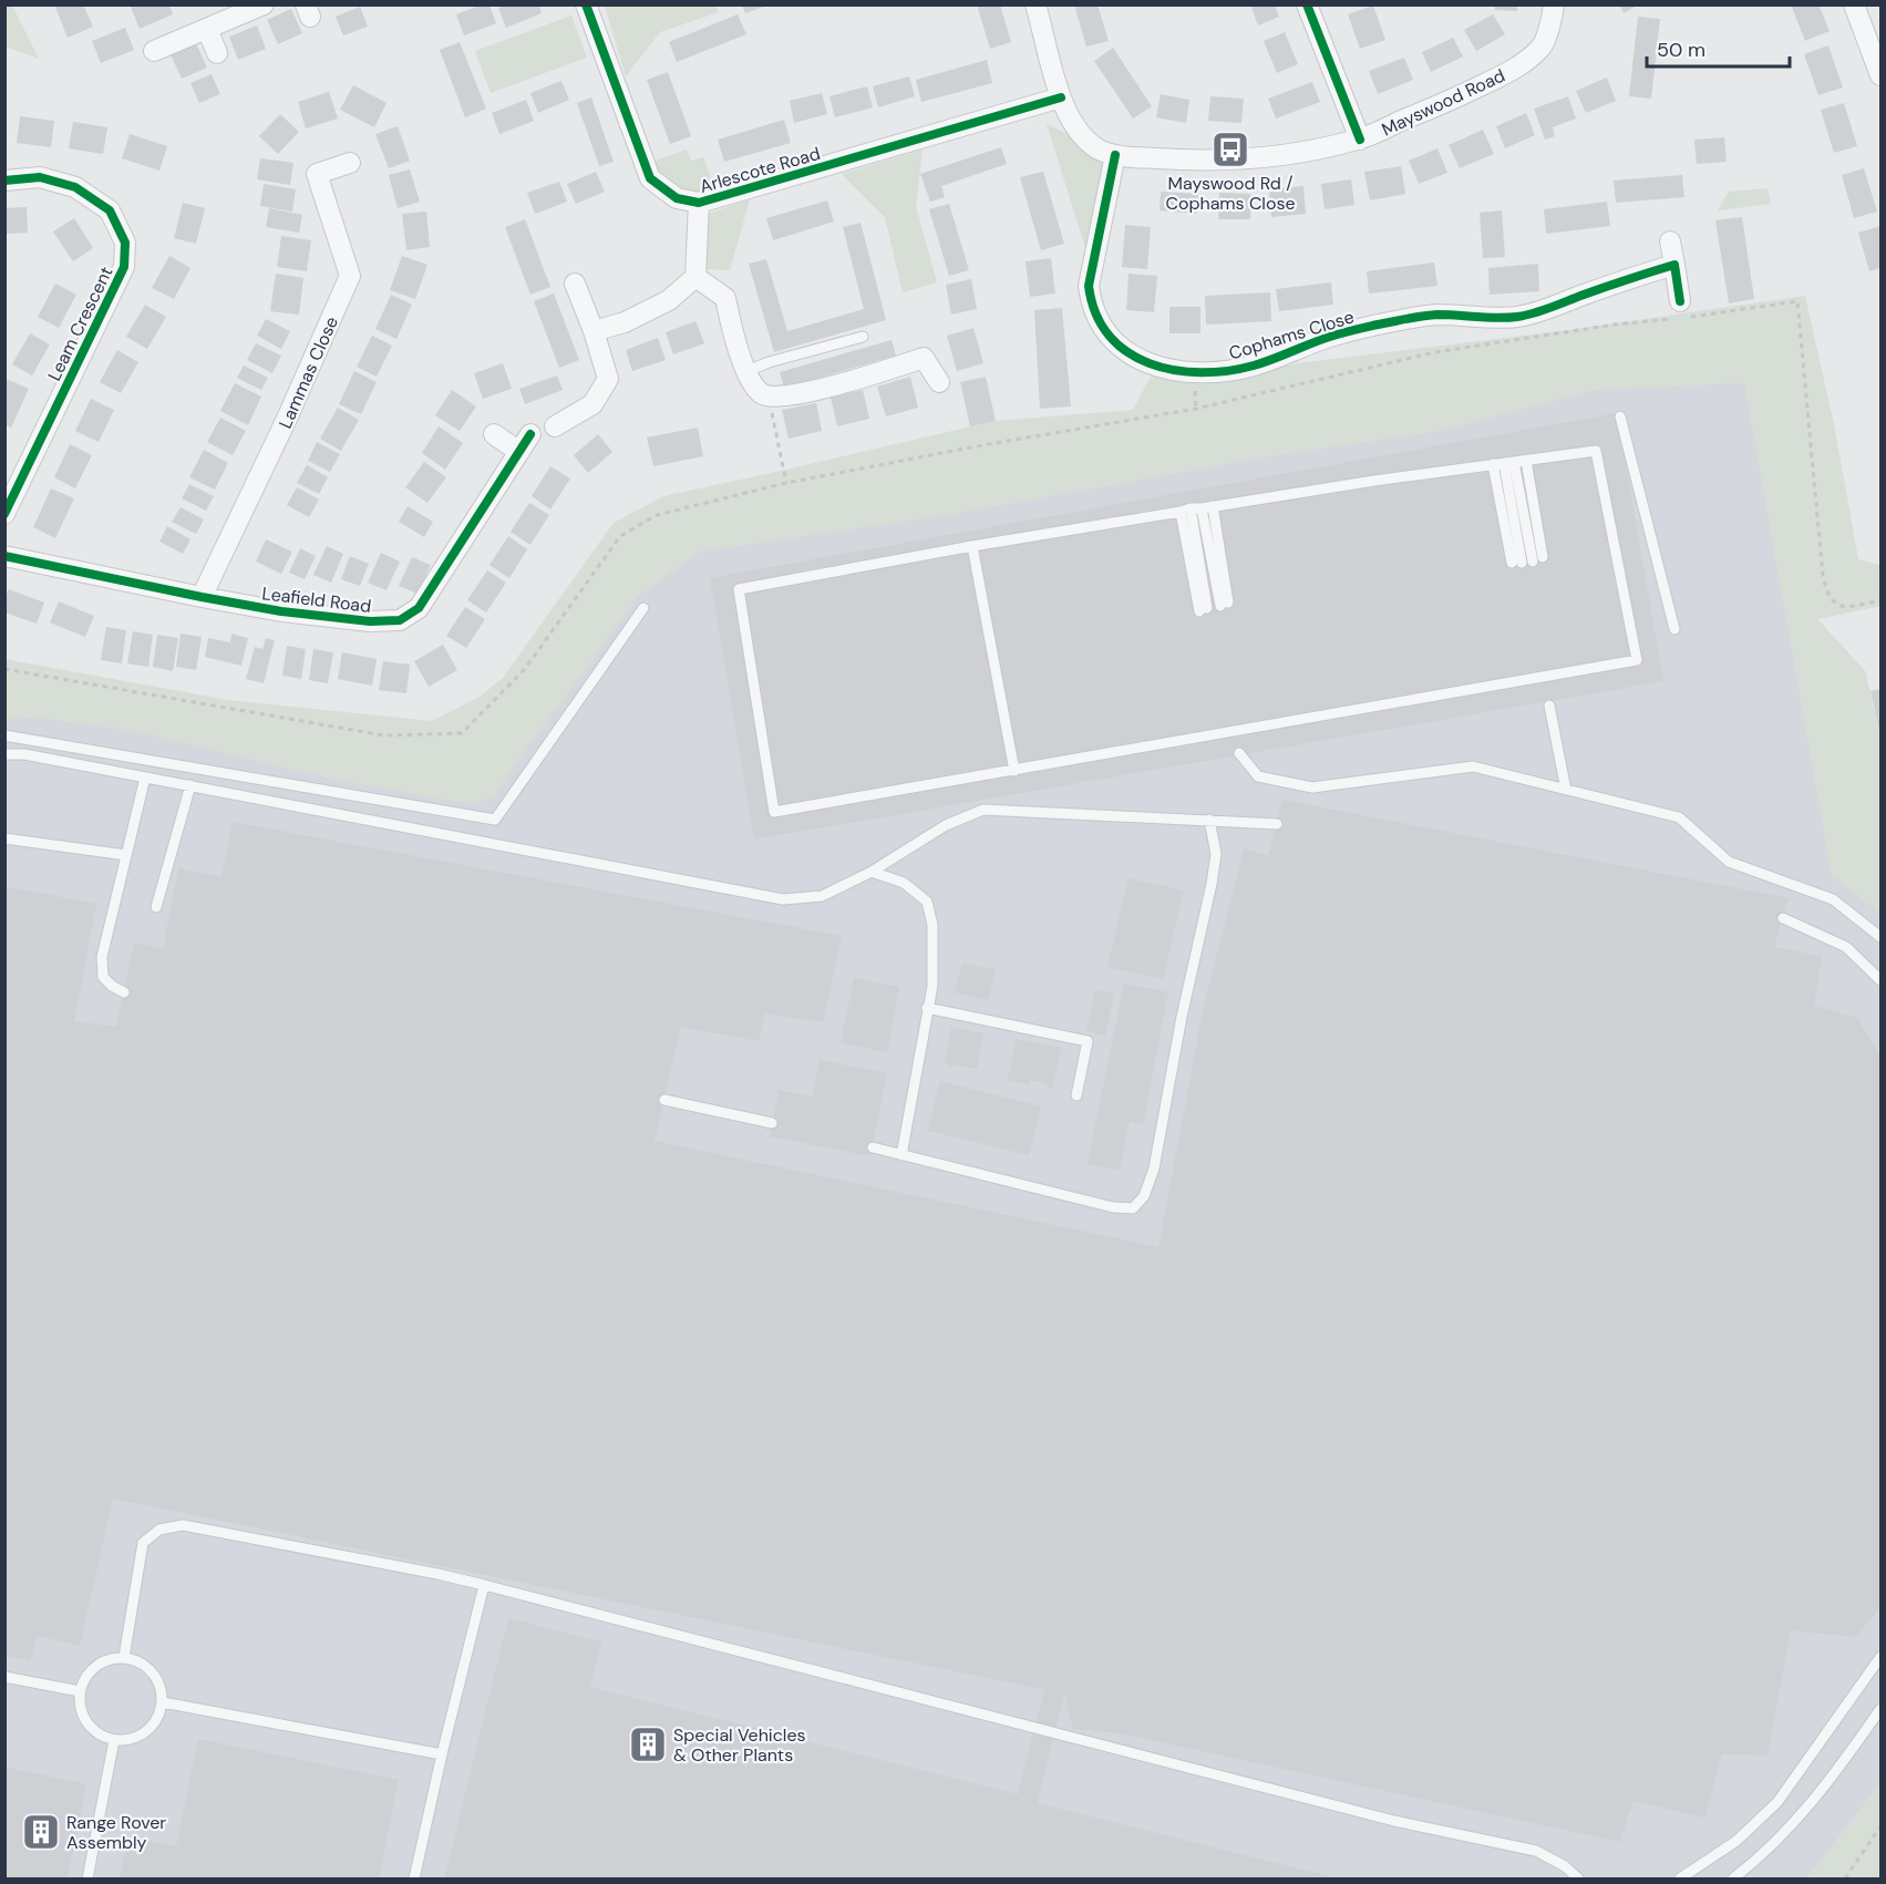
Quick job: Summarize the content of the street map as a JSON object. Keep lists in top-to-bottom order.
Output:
{
  "streets": {
    "street": [
      "Mayswood Road",
      "Arlescote Road",
      "Leam Crescent",
      "Cophams Close",
      "Lammas Close",
      "Leafield Road"
    ]
  },
  "crossings": [
    ["Mayswood Road", "Arlescote Road"],
    ["Mayswood Road", "Cophams Close"],
    ["Lammas Close", "Leafield Road"]
  ],
  "places": {
    "bus stop": ["Mayswood Rd / Cophams Close"],
    "building": ["Special Vehicles & Other Plants", "Range Rover Assembly"]
  },
  "scale_bar": "50 m"
}
